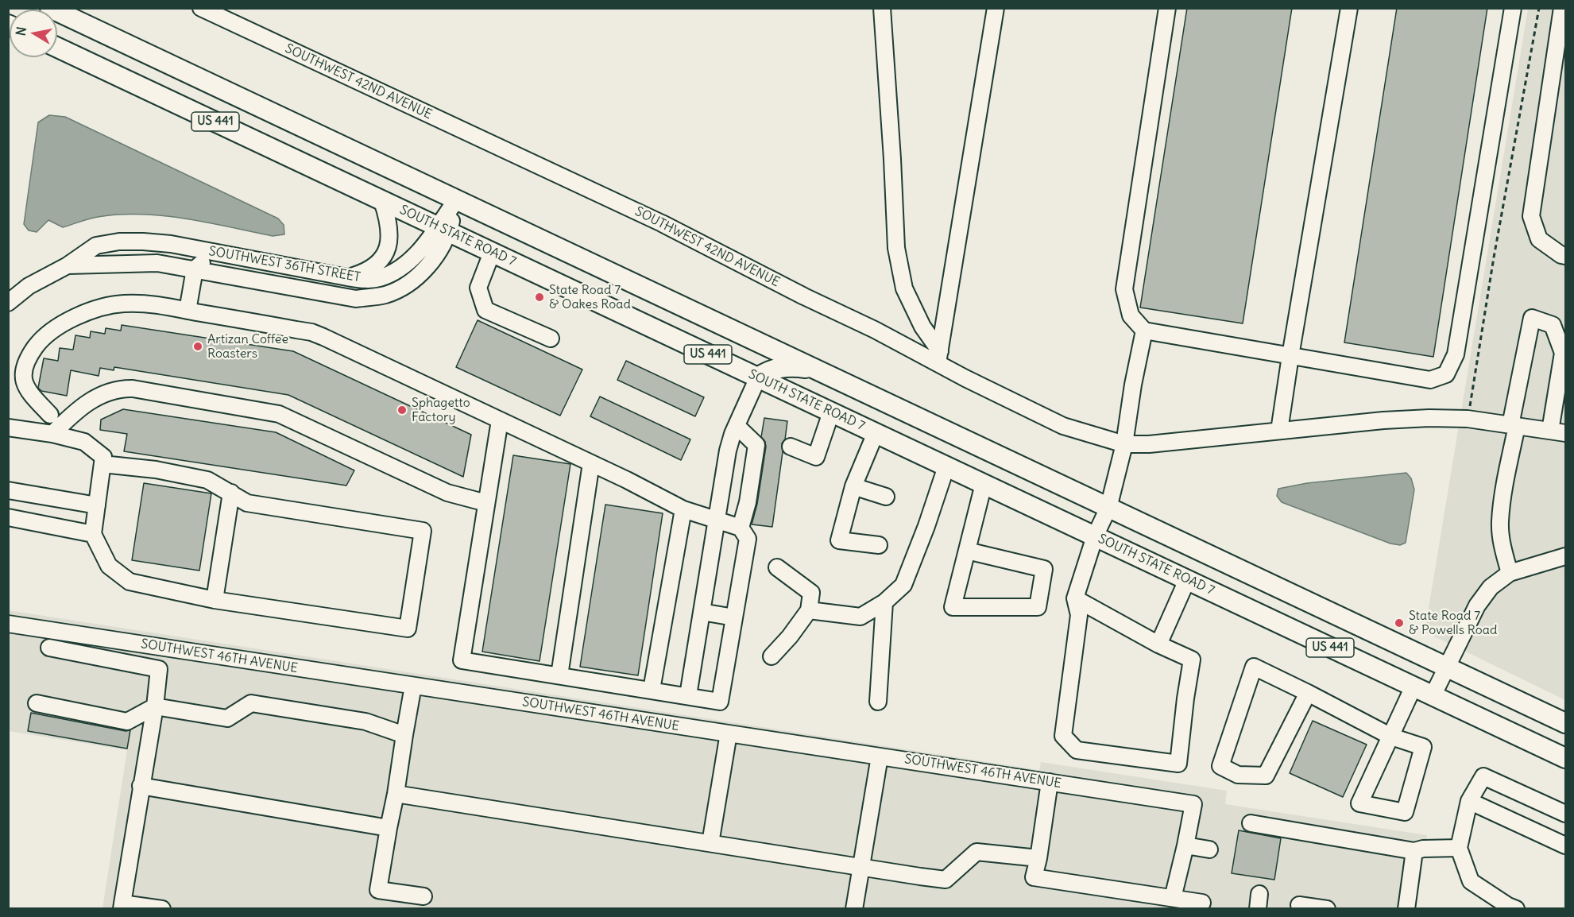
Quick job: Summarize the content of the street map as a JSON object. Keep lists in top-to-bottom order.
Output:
{
  "streets": {
    "main road": ["US 441", "SOUTH STATE ROAD 7"],
    "street": ["SOUTHWEST 42ND AVENUE", "SOUTHWEST 36TH STREET", "SOUTHWEST 46TH AVENUE"]
  },
  "crossings": [
    ["US 441", "SOUTHWEST 36TH STREET"],
    ["SOUTH STATE ROAD 7", "SOUTHWEST 36TH STREET"]
  ],
  "places": [
    "State Road 7 & Oakes Road",
    "Artizan Coffee Roasters",
    "Sphagetto Factory",
    "State Road 7 & Powells Road"
  ],
  "north": "left"
}
